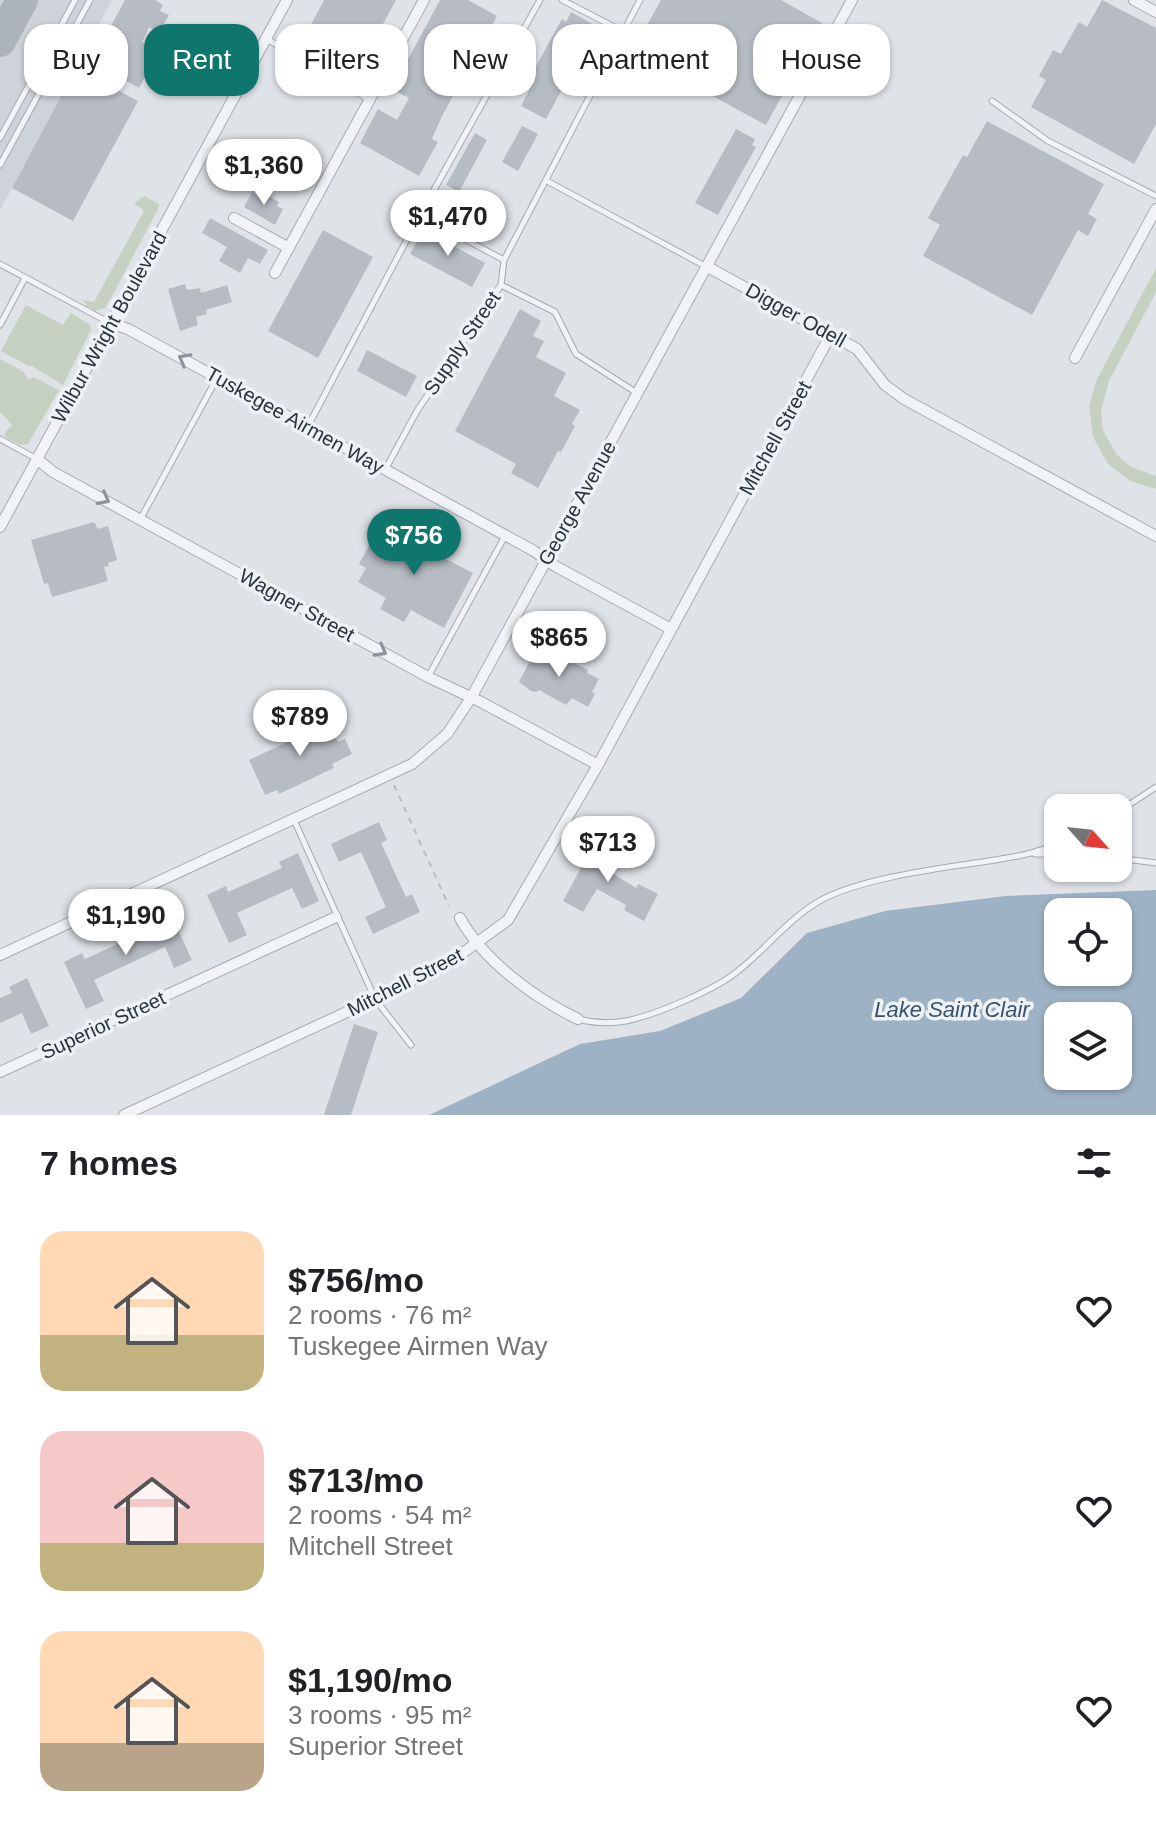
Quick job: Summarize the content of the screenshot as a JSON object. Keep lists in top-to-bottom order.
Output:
{
  "streets": {
    "street": [
      "Digger Odell",
      "Wilbur Wright Boulevard",
      "Tuskegee Airmen Way",
      "Mitchell Street",
      "George Avenue",
      "Wagner Street",
      "Superior Street"
    ],
    "lane": ["Supply Street"]
  },
  "crossings": [
    ["Digger Odell", "Supply Street"],
    ["Digger Odell", "Mitchell Street"],
    ["Digger Odell", "George Avenue"],
    ["Wilbur Wright Boulevard", "Tuskegee Airmen Way"],
    ["Wilbur Wright Boulevard", "Wagner Street"],
    ["Supply Street", "Tuskegee Airmen Way"],
    ["Tuskegee Airmen Way", "Mitchell Street"],
    ["Tuskegee Airmen Way", "George Avenue"],
    ["Mitchell Street", "Wagner Street"],
    ["George Avenue", "Wagner Street"]
  ],
  "one_way": ["Wagner Street"],
  "water": ["Lake Saint Clair"],
  "north": "bottom right",
  "page": {
    "chip": [
      "Buy",
      "Rent",
      "Filters",
      "New",
      "Apartment",
      "House"
    ],
    "price": [
      "$1,360",
      "$1,470",
      "$756",
      "$865",
      "$789",
      "$713",
      "$1,190"
    ],
    "heading": "7 homes",
    "list": [
      {
        "name": "$756/mo",
        "note": "2 rooms · 76 m² · Tuskegee Airmen Way"
      },
      {
        "name": "$713/mo",
        "note": "2 rooms · 54 m² · Mitchell Street"
      },
      {
        "name": "$1,190/mo",
        "note": "3 rooms · 95 m² · Superior Street"
      }
    ]
  }
}
